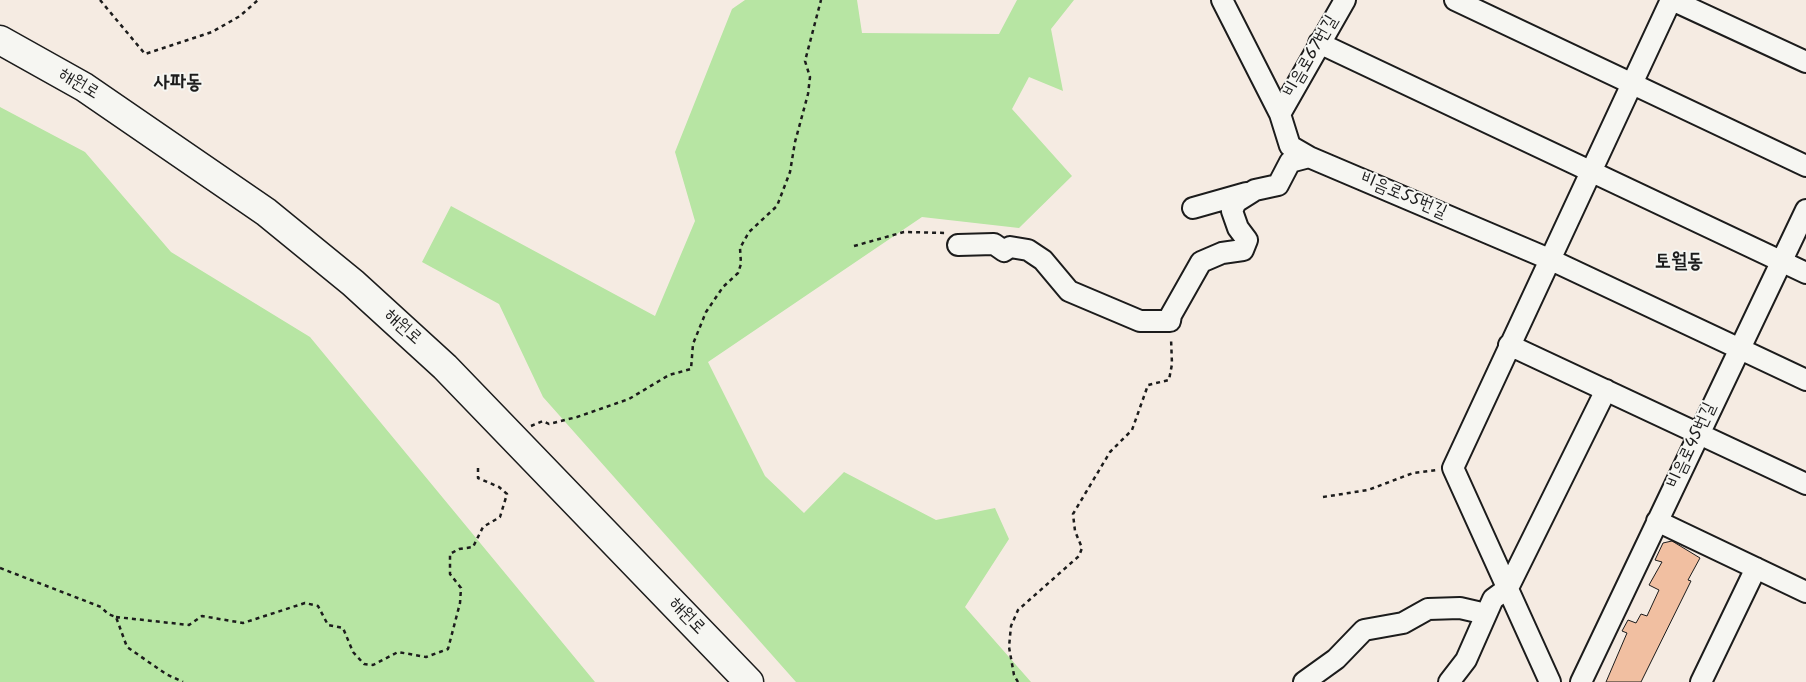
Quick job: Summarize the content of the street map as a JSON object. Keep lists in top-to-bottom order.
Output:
{
  "streets": {
    "highway": ["해원로"],
    "street": ["비음로67번길", "비음로55번길", "비음로45번길"]
  },
  "crossings": [
    ["비음로67번길", "비음로55번길"],
    ["비음로55번길", "비음로45번길"]
  ],
  "districts": ["사파동", "토월동"]
}
